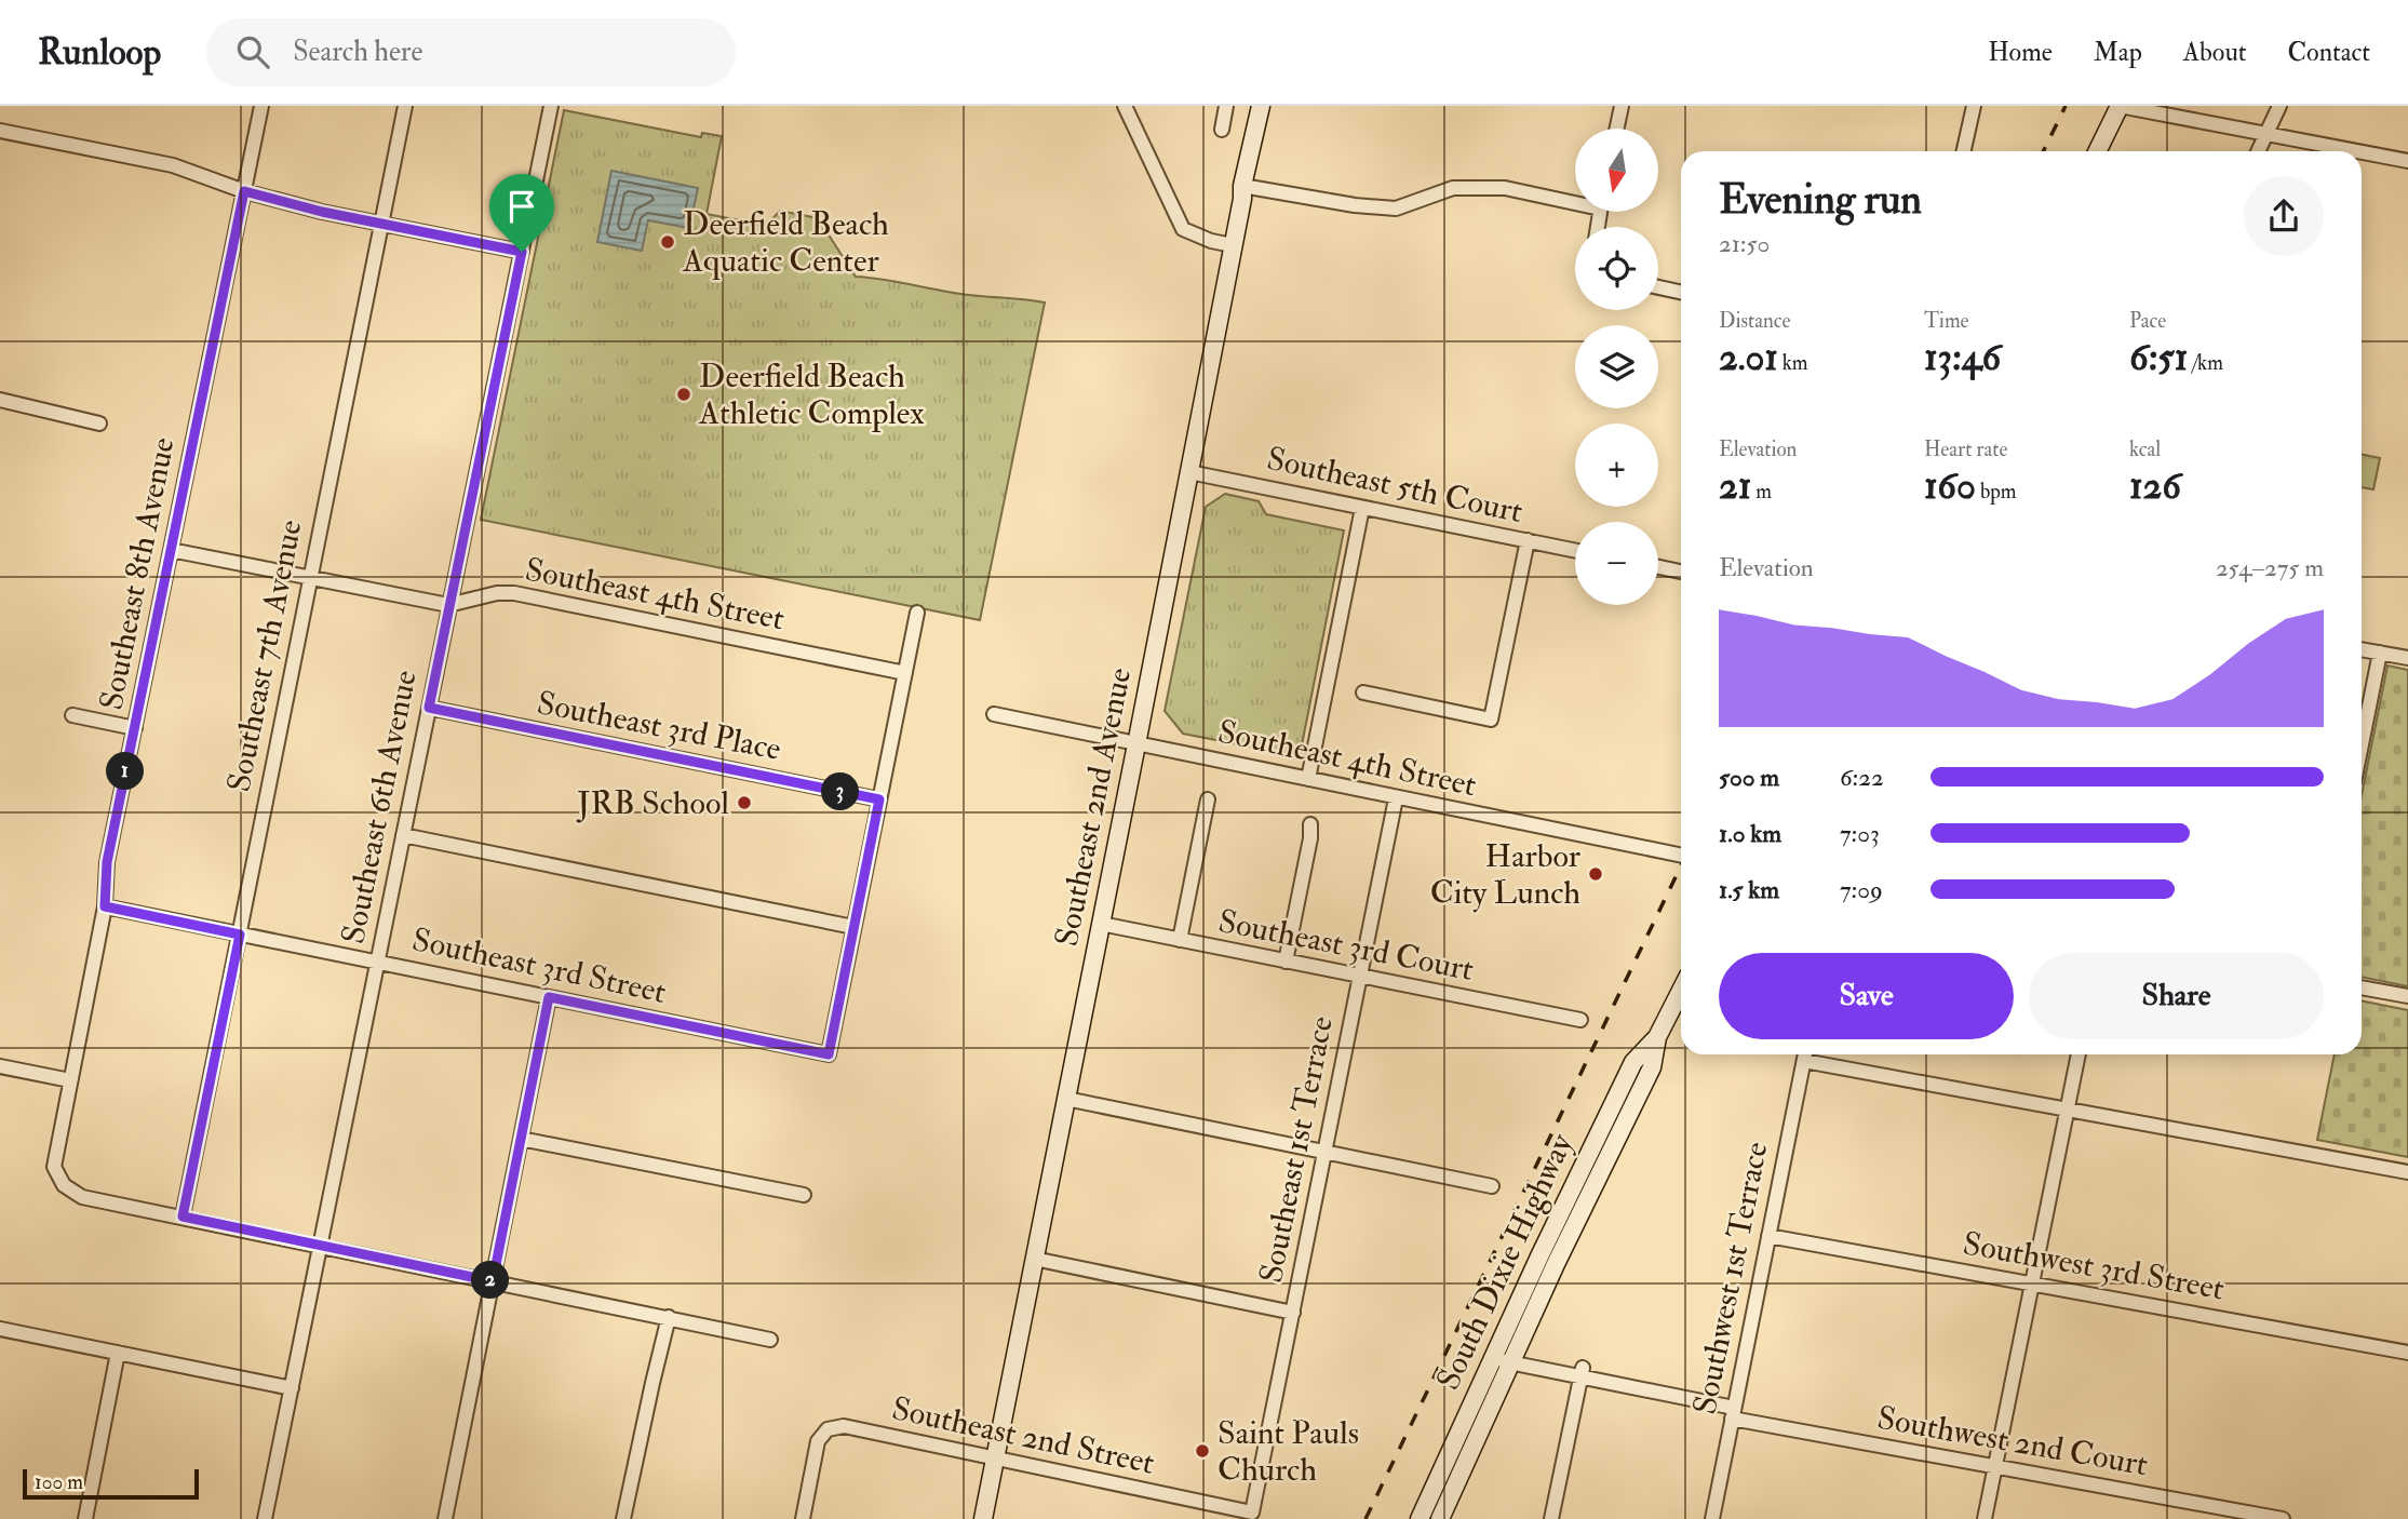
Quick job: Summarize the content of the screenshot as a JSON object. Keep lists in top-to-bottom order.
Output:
{
  "streets": {
    "street": [
      "Southeast 5th Court",
      "Southeast 8th Avenue",
      "Southeast 4th Street",
      "Southeast 7th Avenue",
      "Southeast 3rd Place",
      "Southeast 6th Avenue",
      "Southeast 2nd Avenue",
      "Southeast 3rd Court",
      "Southeast 3rd Street",
      "Southeast 1st Terrace",
      "South Dixie Highway",
      "Southwest 3rd Street",
      "Southwest 1st Terrace",
      "Southeast 2nd Street",
      "Southwest 2nd Court"
    ]
  },
  "crossings": [
    ["Southeast 5th Court", "Southeast 2nd Avenue"],
    ["Southeast 8th Avenue", "Southeast 4th Street"],
    ["Southeast 8th Avenue", "Southeast 7th Avenue"],
    ["Southeast 8th Avenue", "Southeast 3rd Street"],
    ["Southeast 4th Street", "Southeast 7th Avenue"],
    ["Southeast 4th Street", "Southeast 6th Avenue"],
    ["Southeast 4th Street", "Southeast 2nd Avenue"],
    ["Southeast 4th Street", "Southeast 1st Terrace"],
    ["Southeast 7th Avenue", "Southeast 3rd Street"],
    ["Southeast 3rd Place", "Southeast 6th Avenue"],
    ["Southeast 6th Avenue", "Southeast 3rd Street"],
    ["Southeast 2nd Avenue", "Southeast 3rd Court"],
    ["Southeast 2nd Avenue", "Southeast 2nd Street"],
    ["Southeast 3rd Court", "Southeast 1st Terrace"],
    ["Southeast 1st Terrace", "Southeast 2nd Street"],
    ["South Dixie Highway", "Southwest 2nd Court"],
    ["Southwest 3rd Street", "Southwest 1st Terrace"],
    ["Southwest 1st Terrace", "Southwest 2nd Court"]
  ],
  "places": [
    "Deerfield Beach Aquatic Center",
    "Deerfield Beach Athletic Complex",
    "JRB School",
    "Harbor City Lunch",
    "Saint Pauls Church"
  ],
  "scale_bar": "100 m",
  "north": "bottom",
  "page": {
    "header": "Runloop",
    "search": "Search here",
    "nav": [
      "Home",
      "Map",
      "About",
      "Contact"
    ],
    "map_buttons": ["+", "−"],
    "heading": ["Evening run", "21:50"],
    "stats": [
      ["Distance", "2.01 km"],
      ["Time", "13:46"],
      ["Pace", "6:51 /km"],
      ["Elevation", "21 m"],
      ["Heart rate", "160 bpm"],
      ["kcal", "126"]
    ],
    "chart": ["Elevation", "254–275 m"],
    "list": [
      {
        "name": "500 m",
        "note": "6:22"
      },
      {
        "name": "1.0 km",
        "note": "7:03"
      },
      {
        "name": "1.5 km",
        "note": "7:09"
      }
    ],
    "pins": ["1", "3", "2"],
    "buttons": ["Save", "Share"],
    "scale": "100 m"
  }
}
